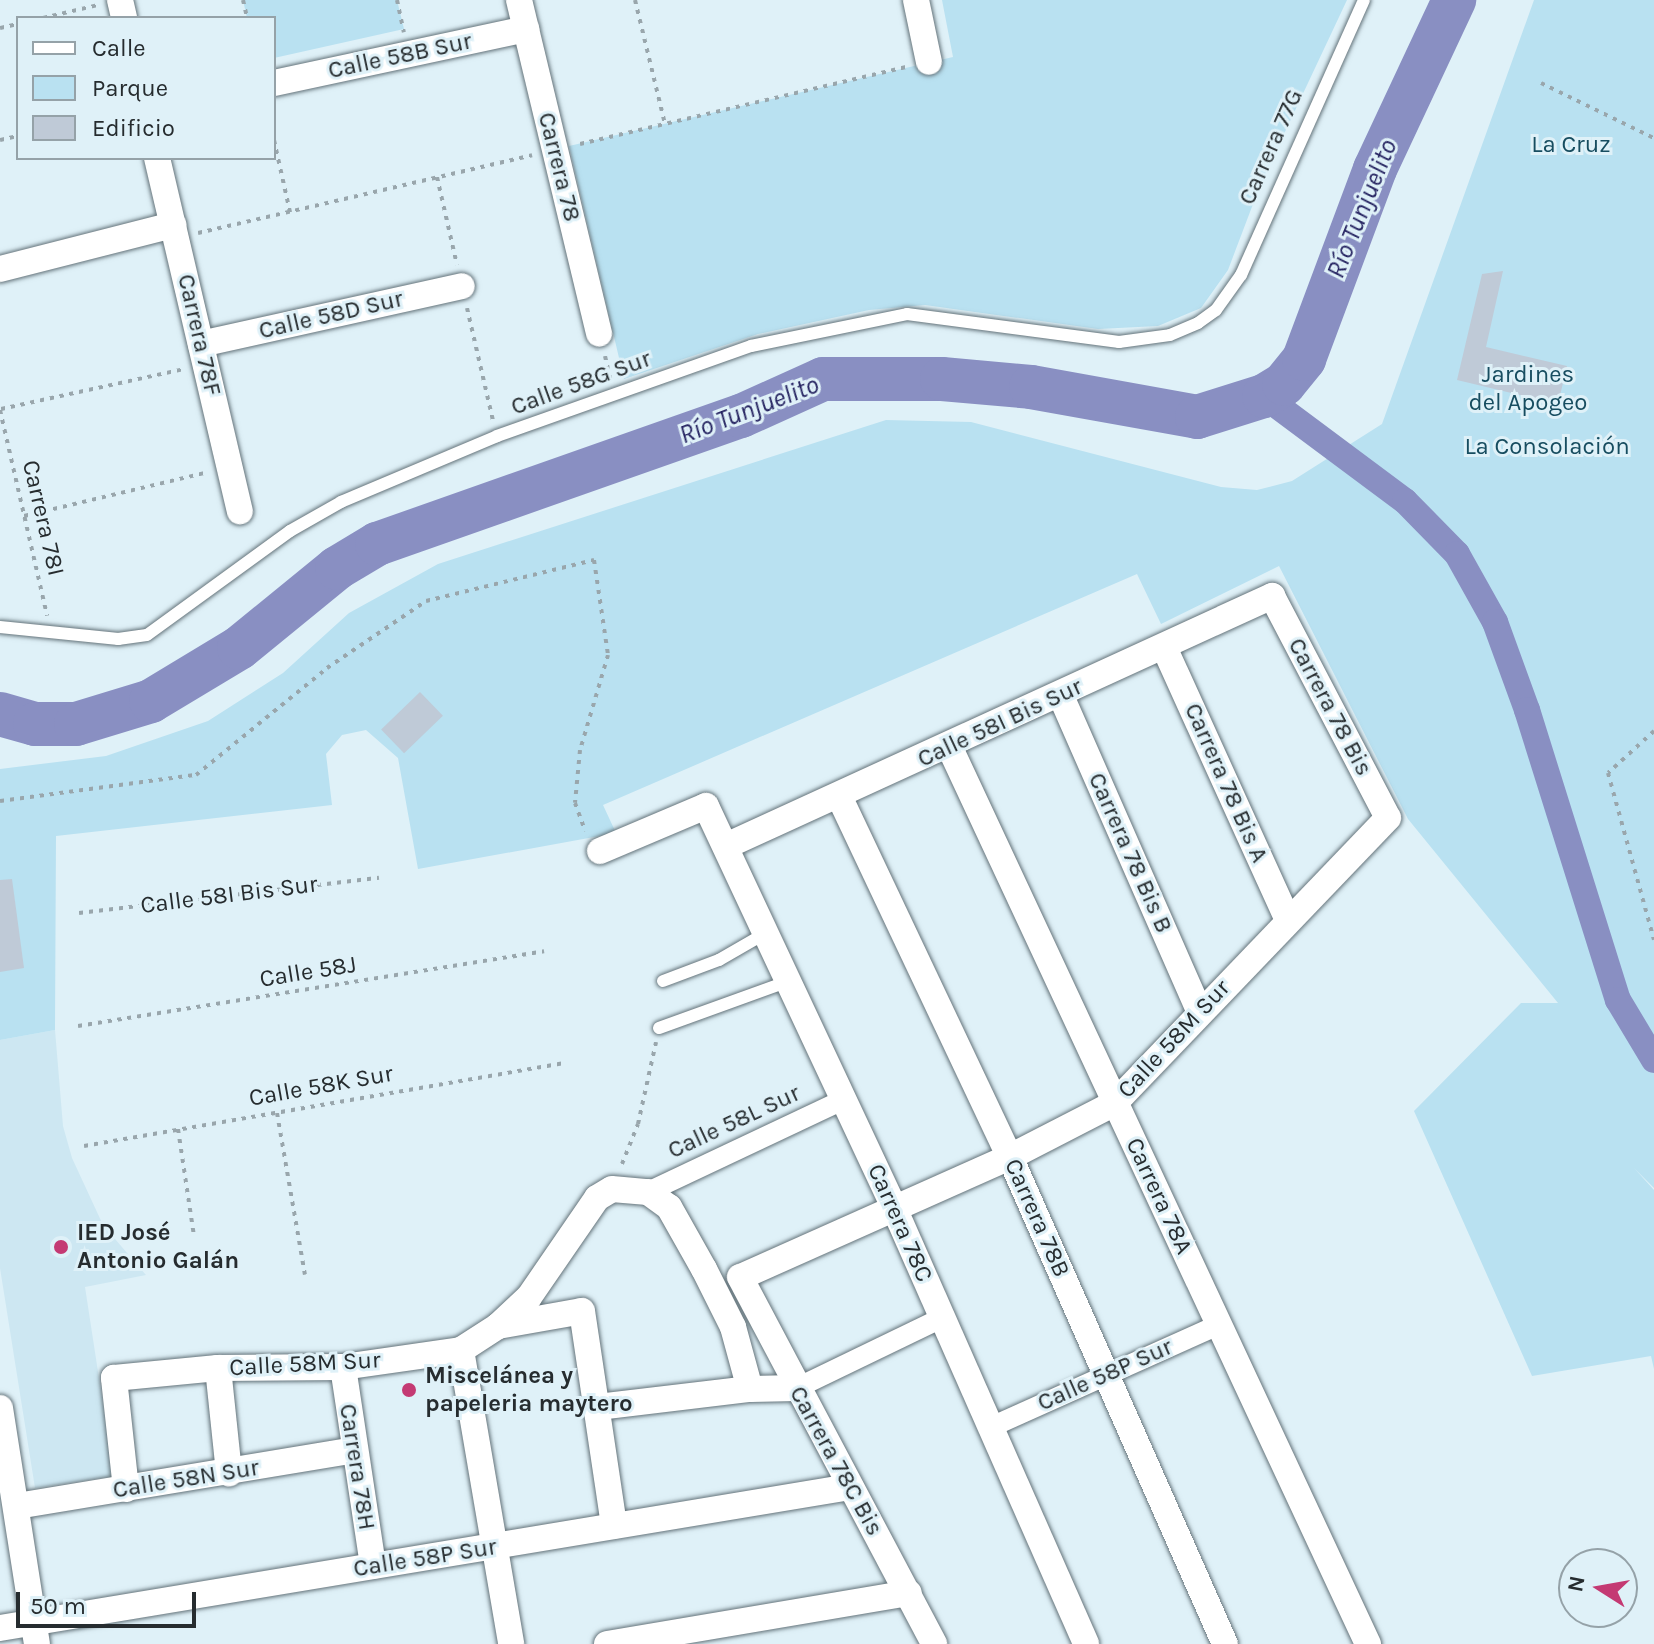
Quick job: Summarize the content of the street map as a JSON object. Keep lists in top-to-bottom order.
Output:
{
  "streets": {
    "street": [
      "Calle 58B Sur",
      "Carrera 78",
      "Calle 58D Sur",
      "Carrera 78F",
      "Carrera 78 Bis",
      "Calle 58I Bis Sur",
      "Carrera 78 Bis A",
      "Carrera 78 Bis B",
      "Calle 58M Sur",
      "Calle 58L Sur",
      "Carrera 78A",
      "Carrera 78B",
      "Carrera 78C",
      "Calle 58P Sur",
      "Carrera 78C Bis",
      "Carrera 78H",
      "Calle 58N Sur"
    ],
    "lane": ["Carrera 77G", "Calle 58G Sur"],
    "path": ["Carrera 78I", "Calle 58J", "Calle 58K Sur"]
  },
  "crossings": [
    ["Calle 58B Sur", "Carrera 78"],
    ["Carrera 77G", "Calle 58G Sur"],
    ["Calle 58D Sur", "Carrera 78F"],
    ["Calle 58G Sur", "Carrera 78I"],
    ["Carrera 78 Bis", "Calle 58I Bis Sur"],
    ["Carrera 78 Bis", "Calle 58M Sur"],
    ["Calle 58I Bis Sur", "Carrera 78 Bis A"],
    ["Calle 58I Bis Sur", "Carrera 78 Bis B"],
    ["Calle 58I Bis Sur", "Carrera 78A"],
    ["Calle 58I Bis Sur", "Carrera 78B"],
    ["Calle 58I Bis Sur", "Carrera 78C"],
    ["Carrera 78 Bis A", "Calle 58M Sur"],
    ["Carrera 78 Bis B", "Calle 58M Sur"],
    ["Calle 58M Sur", "Carrera 78A"],
    ["Calle 58M Sur", "Carrera 78B"],
    ["Calle 58M Sur", "Carrera 78C"],
    ["Calle 58M Sur", "Carrera 78C Bis"],
    ["Calle 58M Sur", "Carrera 78H"],
    ["Calle 58M Sur", "Calle 58N Sur"],
    ["Calle 58L Sur", "Carrera 78C"],
    ["Carrera 78A", "Calle 58P Sur"],
    ["Carrera 78B", "Calle 58P Sur"],
    ["Carrera 78C", "Calle 58P Sur"],
    ["Calle 58P Sur", "Carrera 78C Bis"],
    ["Calle 58P Sur", "Carrera 78H"],
    ["Carrera 78H", "Calle 58N Sur"]
  ],
  "water": ["Río Tunjuelito"],
  "parks": ["La Cruz", "Jardines del Apogeo", "La Consolación"],
  "places": ["IED José Antonio Galán", "Miscelánea y papeleria maytero"],
  "legend": ["Calle", "Parque", "Edificio"],
  "scale_bar": "50 m",
  "north": "left"
}
